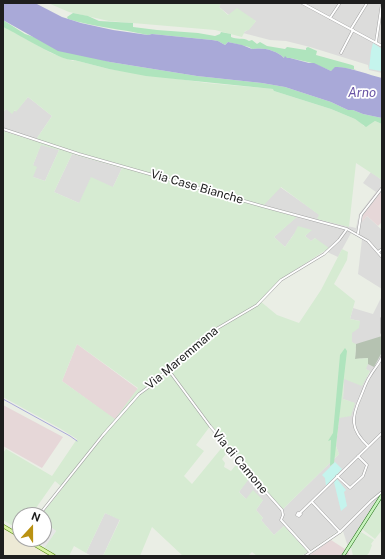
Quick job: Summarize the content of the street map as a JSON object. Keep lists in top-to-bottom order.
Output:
{
  "streets": {
    "street": ["Via Case Bianche", "Via Maremmana", "Via di Camone"]
  },
  "crossings": [
    ["Via Case Bianche", "Via Maremmana"],
    ["Via Maremmana", "Via di Camone"]
  ],
  "water": ["Arno"],
  "north": "top"
}
